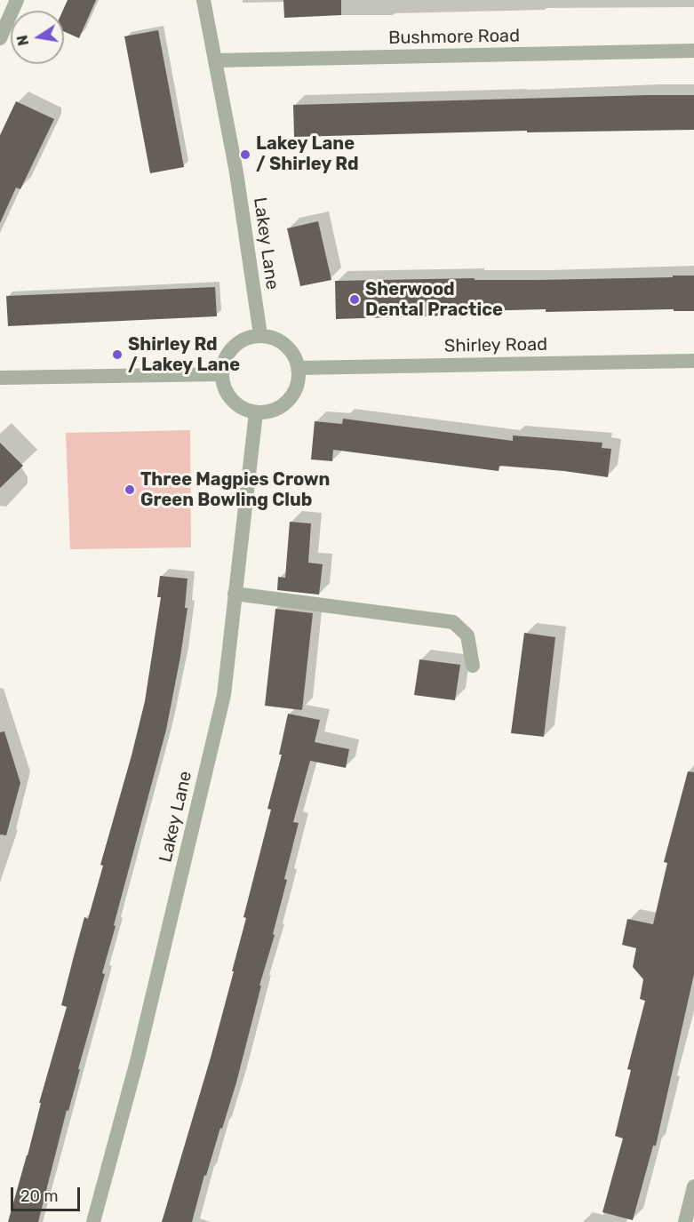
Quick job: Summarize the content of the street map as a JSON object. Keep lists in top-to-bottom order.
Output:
{
  "streets": {
    "street": ["Bushmore Road", "Lakey Lane", "Shirley Road"]
  },
  "crossings": [
    ["Bushmore Road", "Lakey Lane"],
    ["Lakey Lane", "Shirley Road"]
  ],
  "places": [
    "Lakey Lane / Shirley Rd",
    "Sherwood Dental Practice",
    "Shirley Rd / Lakey Lane",
    "Three Magpies Crown Green Bowling Club"
  ],
  "scale_bar": "20 m",
  "north": "left"
}
